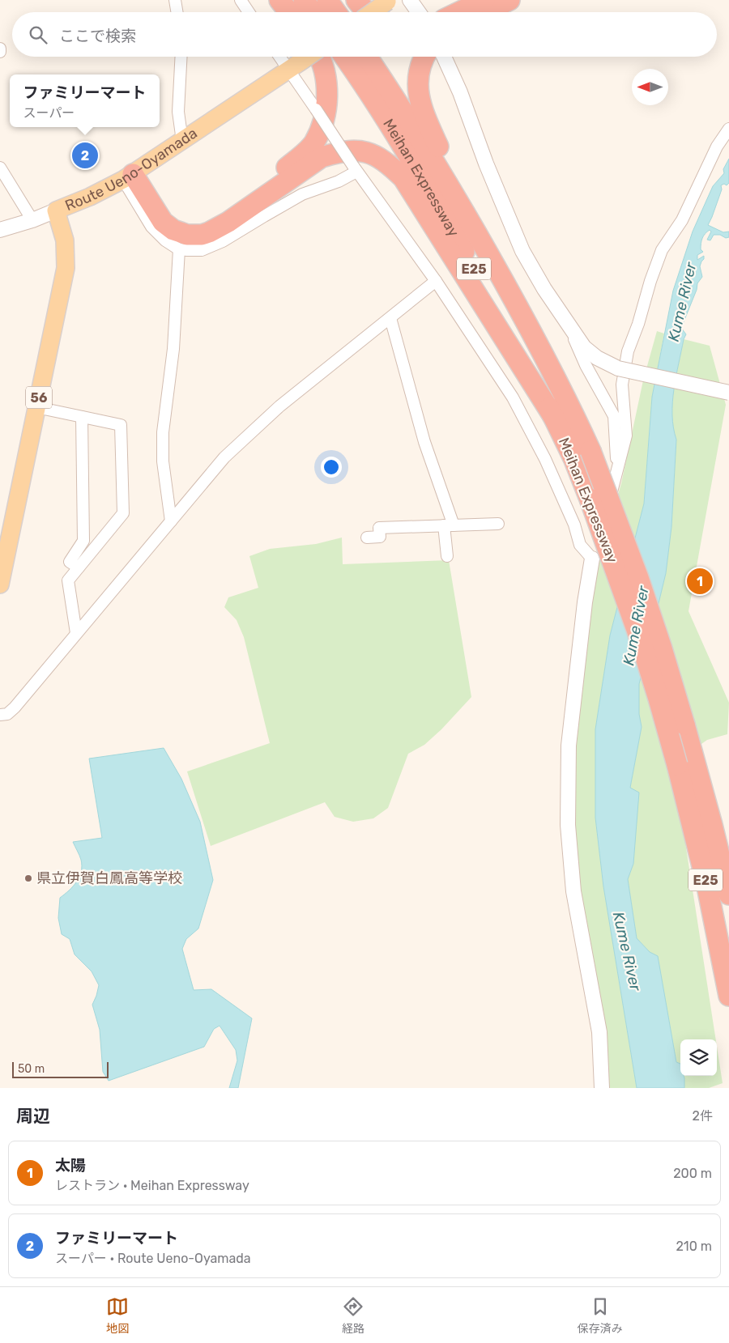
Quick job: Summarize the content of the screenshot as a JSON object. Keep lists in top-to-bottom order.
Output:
{
  "streets": {
    "highway": ["Meihan Expressway", "E25"],
    "main road": ["Route Ueno-Oyamada", "56"]
  },
  "water": ["Kume River"],
  "places": ["県立伊賀白鳳高等学校"],
  "scale_bar": "50 m",
  "north": "left",
  "page": {
    "search": "ここで検索",
    "popup": ["ファミリーマート", "スーパー"],
    "pins": ["2", "1"],
    "scale": "50 m",
    "heading": ["周辺", "2件"],
    "list": [
      {
        "mark": "1",
        "name": "太陽",
        "note": "レストラン · Meihan Expressway",
        "value": "200 m"
      },
      {
        "mark": "2",
        "name": "ファミリーマート",
        "note": "スーパー · Route Ueno-Oyamada",
        "value": "210 m"
      }
    ],
    "nav": ["地図", "経路", "保存済み"]
  }
}
